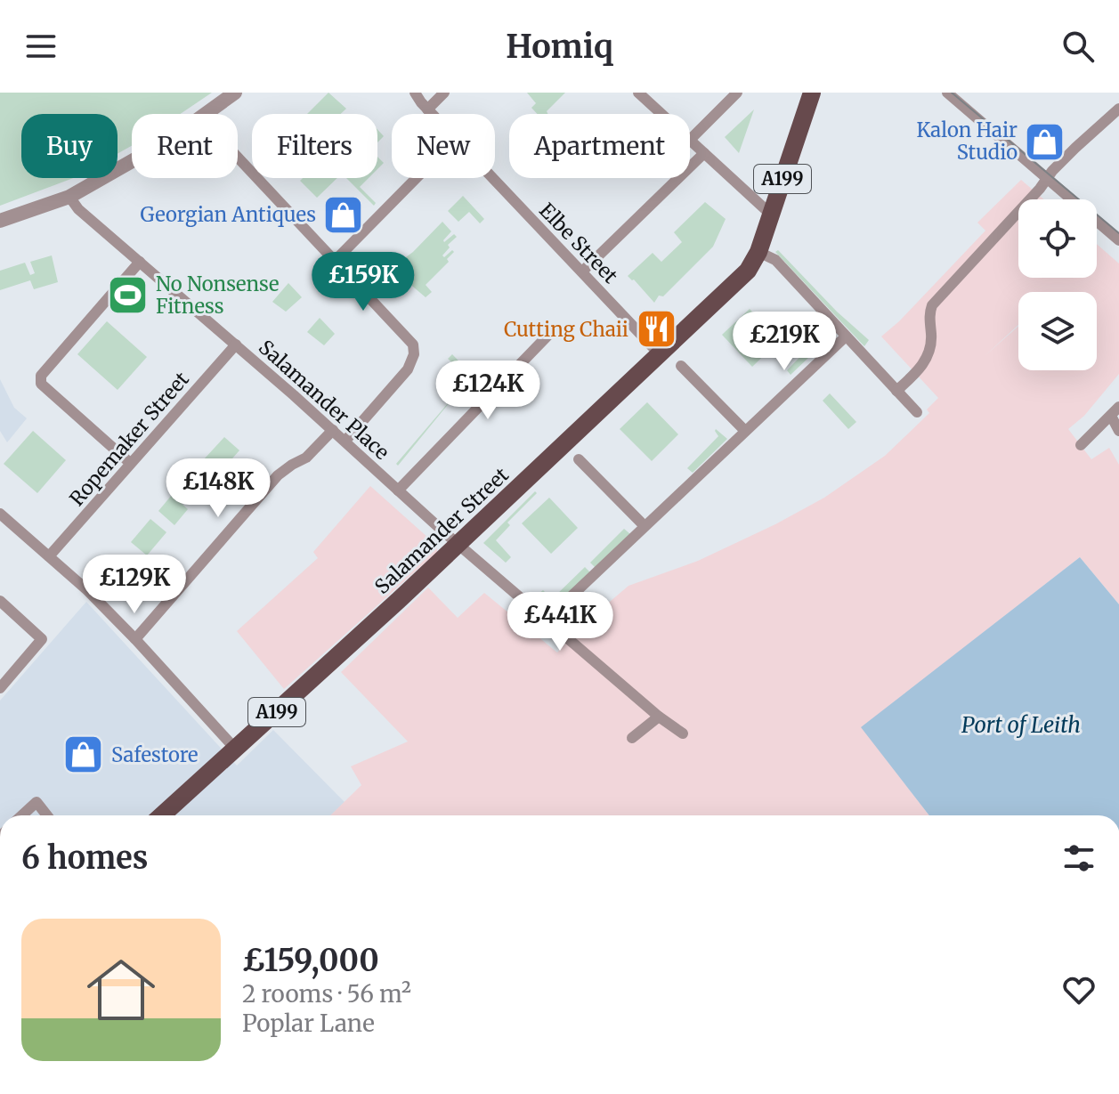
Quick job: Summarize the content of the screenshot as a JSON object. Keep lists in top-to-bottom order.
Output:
{
  "streets": {
    "main road": ["A199", "Salamander Street"],
    "street": ["Elbe Street", "Salamander Place", "Ropemaker Street"]
  },
  "crossings": [
    ["A199", "Salamander Street"],
    ["Elbe Street", "Salamander Street"],
    ["Salamander Place", "Ropemaker Street"],
    ["Salamander Place", "Salamander Street"]
  ],
  "water": ["Port of Leith"],
  "places": {
    "shop": ["Kalon Hair Studio", "Georgian Antiques", "Safestore"],
    "sports": ["No Nonsense Fitness"],
    "restaurant": ["Cutting Chaii"]
  },
  "page": {
    "header": "Homiq",
    "chip": [
      "Buy",
      "Rent",
      "Filters",
      "New",
      "Apartment"
    ],
    "price": [
      "£159K",
      "£219K",
      "£124K",
      "£148K",
      "£129K",
      "£441K"
    ],
    "heading": "6 homes",
    "list": [
      {
        "name": "£159,000",
        "note": "2 rooms · 56 m² · Poplar Lane"
      }
    ]
  }
}
